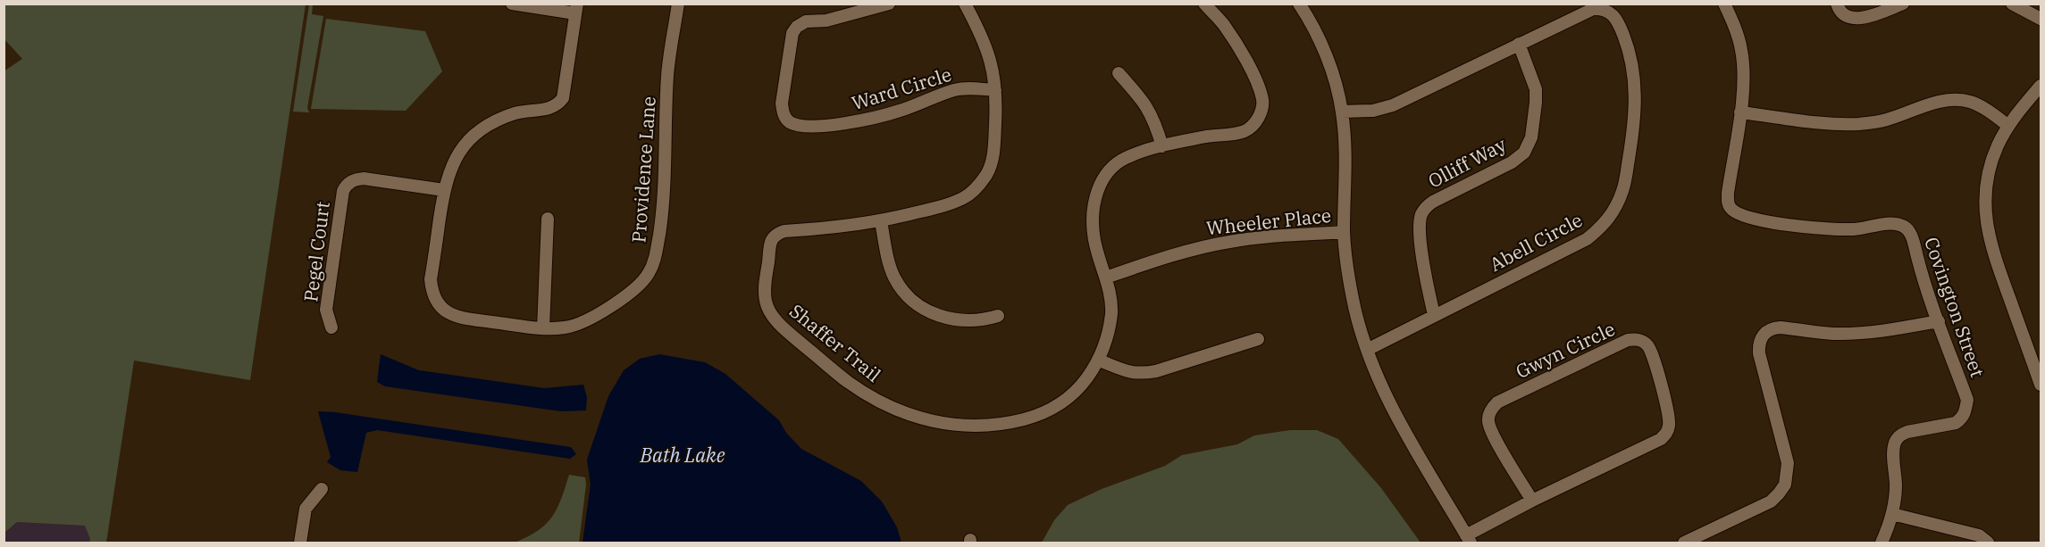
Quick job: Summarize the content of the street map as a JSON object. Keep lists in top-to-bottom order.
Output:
{
  "streets": {
    "street": [
      "Ward Circle",
      "Olliff Way",
      "Providence Lane",
      "Wheeler Place",
      "Abell Circle",
      "Pegel Court",
      "Covington Street",
      "Shaffer Trail",
      "Gwyn Circle"
    ]
  },
  "crossings": [
    ["Ward Circle", "Shaffer Trail"],
    ["Olliff Way", "Abell Circle"],
    ["Providence Lane", "Pegel Court"],
    ["Wheeler Place", "Shaffer Trail"]
  ],
  "water": ["Bath Lake"]
}
